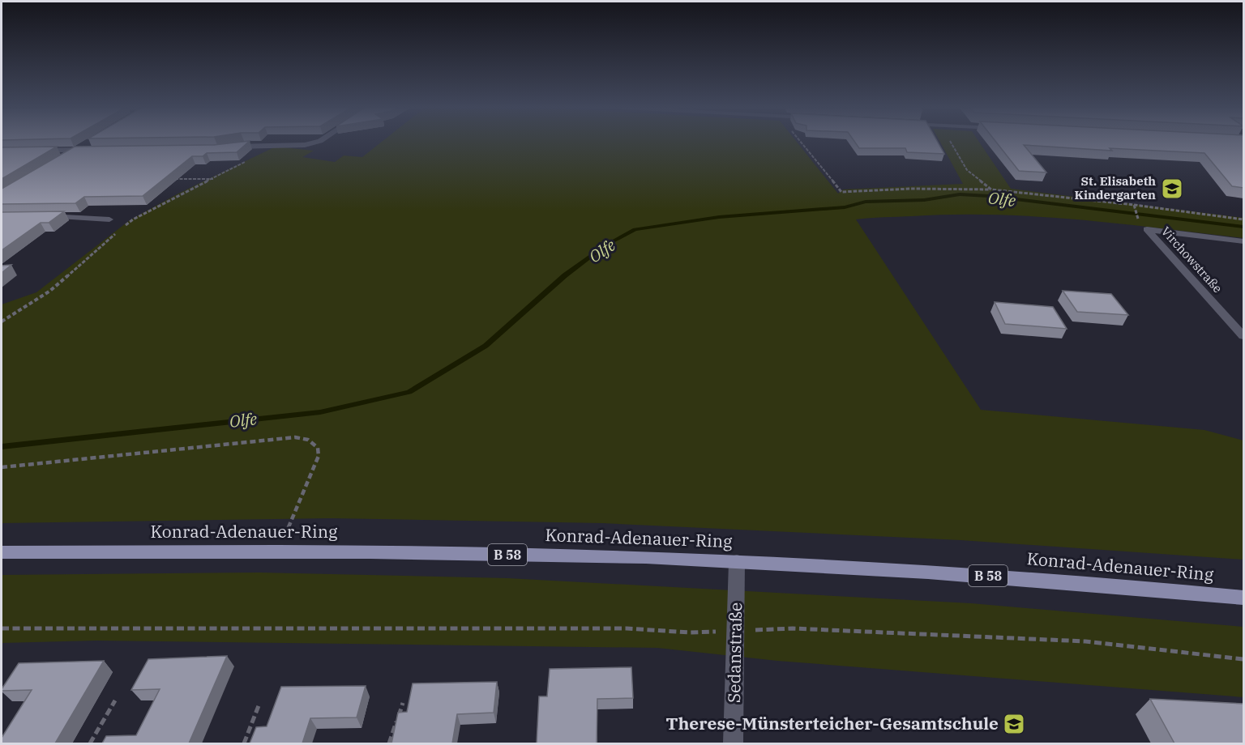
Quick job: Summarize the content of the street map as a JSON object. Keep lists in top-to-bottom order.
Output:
{
  "streets": {
    "main road": ["Konrad-Adenauer-Ring", "B 58"],
    "street": ["Virchowstraße", "Sedanstraße"]
  },
  "crossings": [
    ["Konrad-Adenauer-Ring", "Sedanstraße"]
  ],
  "water": ["Olfe"],
  "places": {
    "school or university": ["St. Elisabeth Kindergarten", "Therese-Münsterteicher-Gesamtschule"]
  }
}
